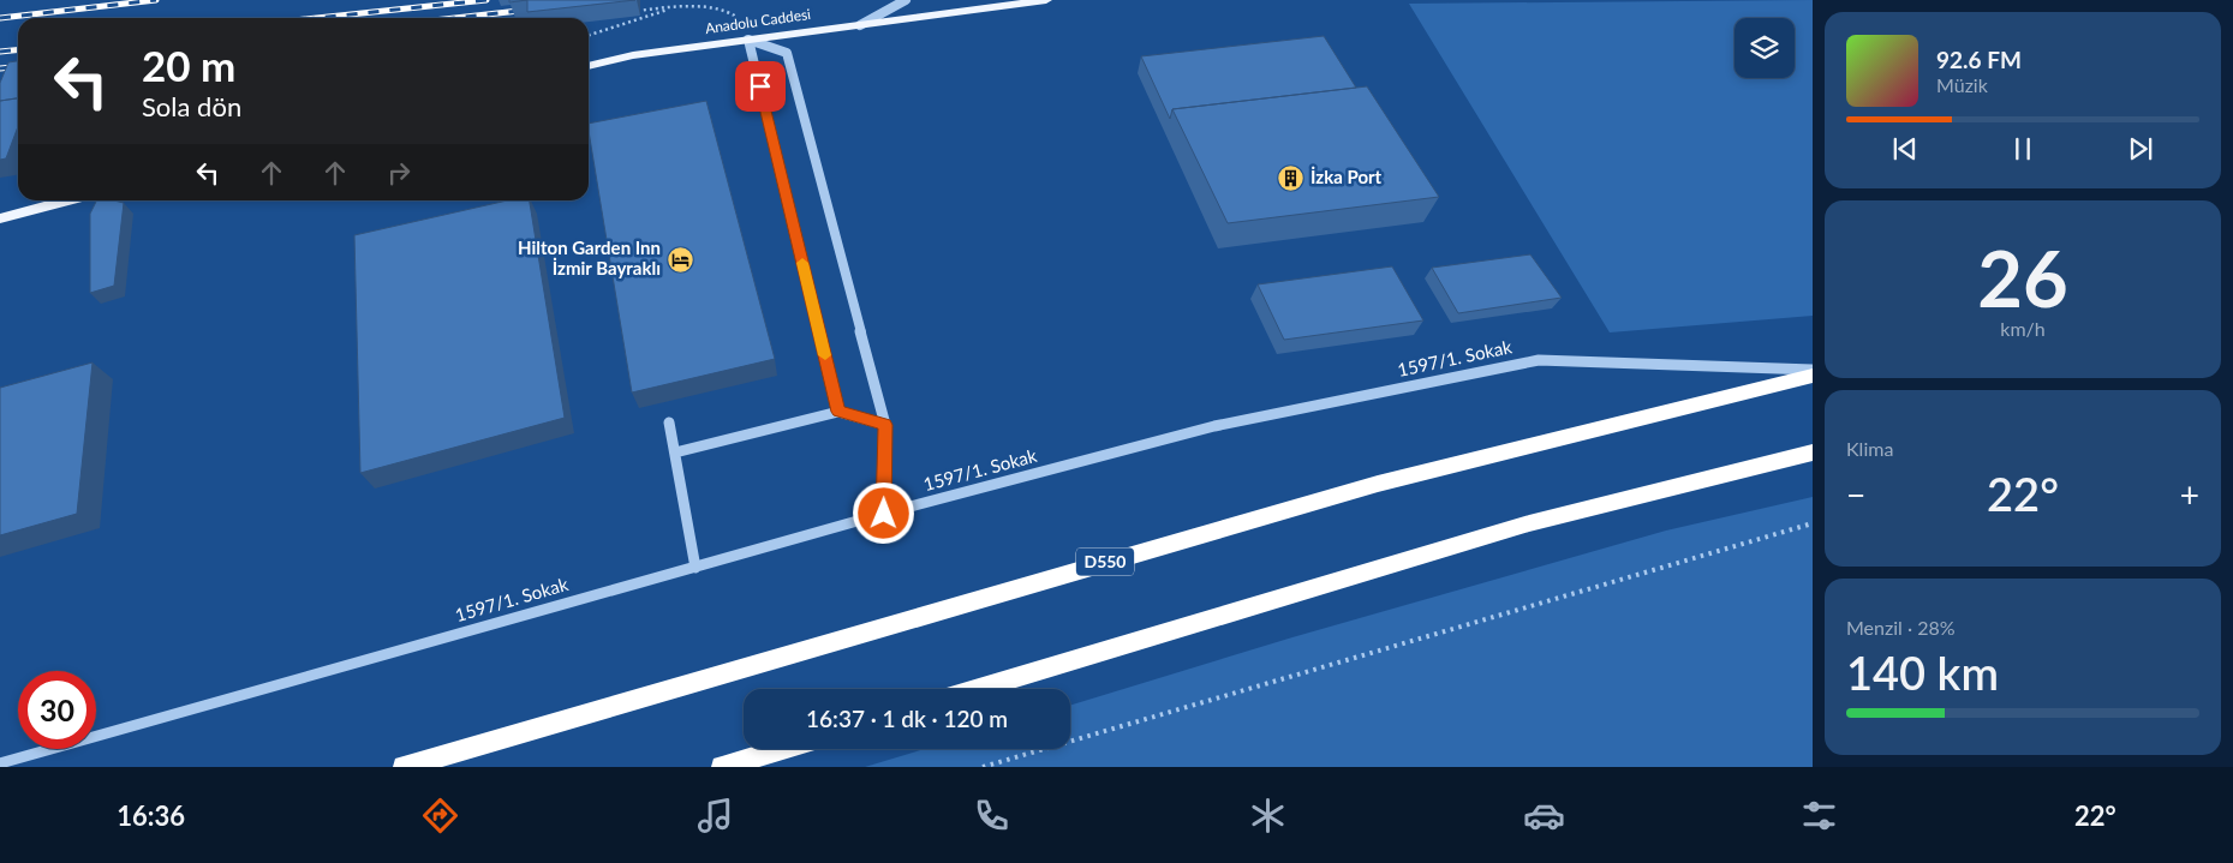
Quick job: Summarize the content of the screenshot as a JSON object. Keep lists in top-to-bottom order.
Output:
{
  "streets": {
    "highway": ["D550"],
    "main road": ["Anadolu Caddesi"],
    "street": ["1597/1. Sokak"]
  },
  "places": {
    "building": ["İzka Port"],
    "hotel": ["Hilton Garden Inn İzmir Bayraklı"]
  },
  "page": {
    "turn": ["20 m", "Sola dön"],
    "song": ["92.6 FM", "Müzik"],
    "tile": [
      ["26", "km/h"],
      "Klima",
      ["Menzil · 28%", "140 km"]
    ],
    "heat": ["−", "22°", "+"],
    "limit": "30",
    "trip": "16:37 · 1 dk · 120 m",
    "tabs": ["16:36", "22°"]
  }
}
